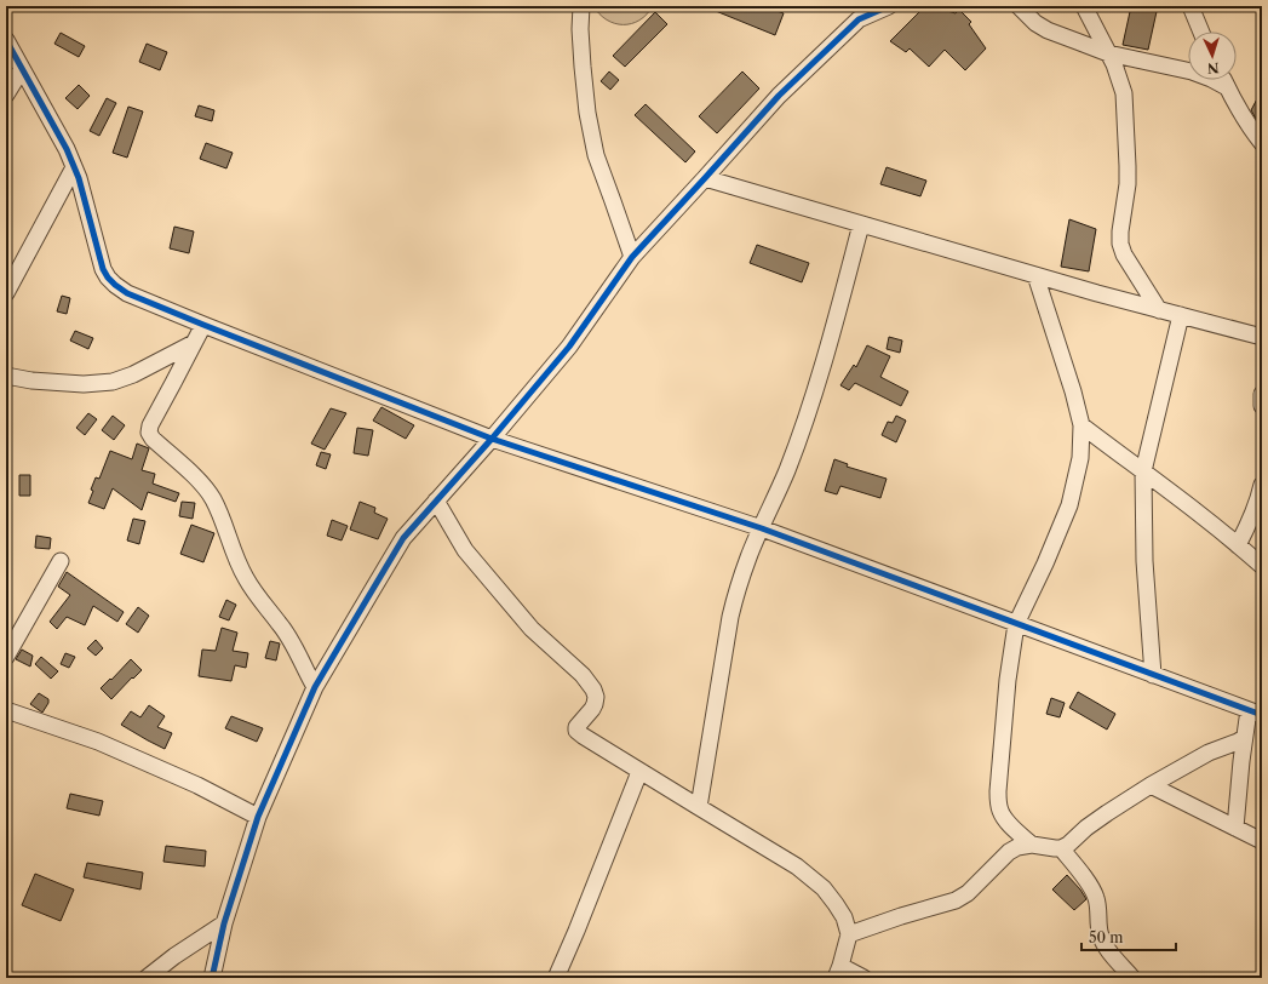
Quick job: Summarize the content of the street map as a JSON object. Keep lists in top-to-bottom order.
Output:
{
  "scale_bar": "50 m",
  "north": "bottom"
}
